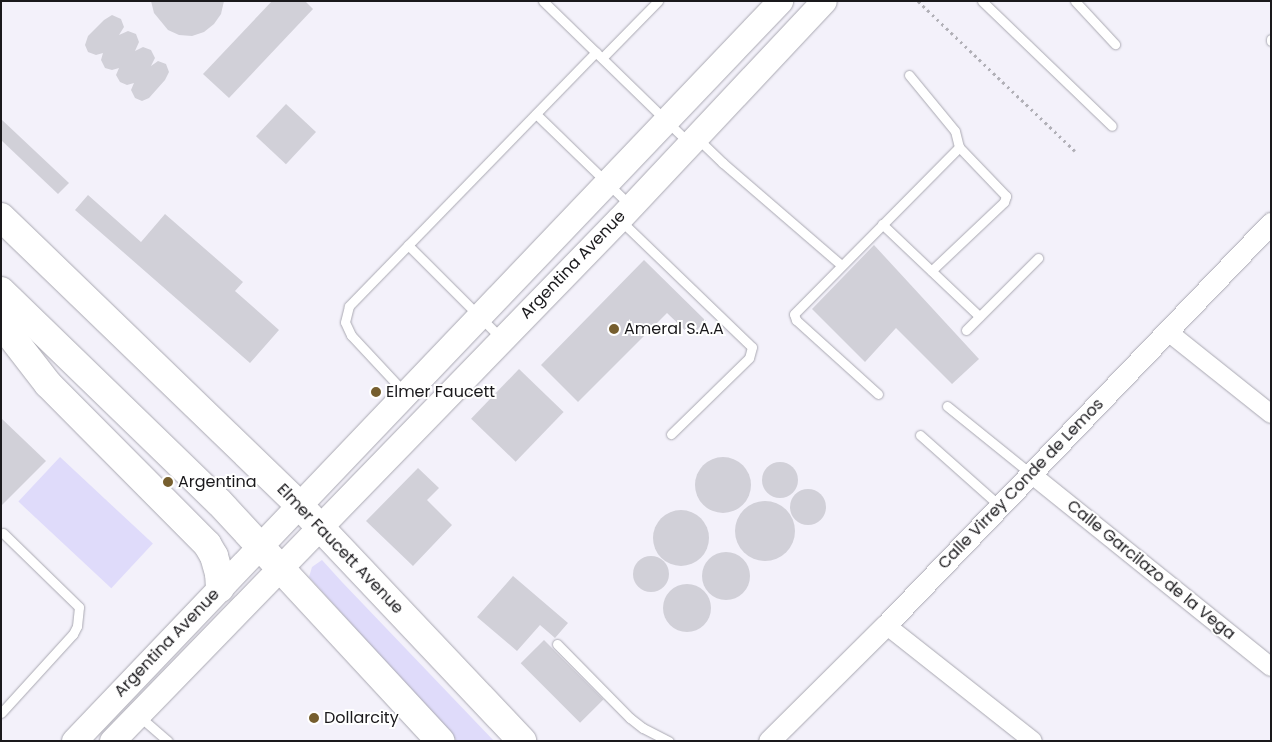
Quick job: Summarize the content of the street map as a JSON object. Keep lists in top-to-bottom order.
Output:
{
  "streets": {
    "main road": ["Argentina Avenue", "Elmer Faucett Avenue"],
    "street": ["Calle Virrey Conde de Lemos", "Calle Garcilazo de la Vega"]
  },
  "crossings": [
    ["Argentina Avenue", "Elmer Faucett Avenue"],
    ["Calle Virrey Conde de Lemos", "Calle Garcilazo de la Vega"]
  ],
  "places": [
    "Ameral S.A.A",
    "Elmer Faucett",
    "Argentina",
    "Dollarcity"
  ]
}
